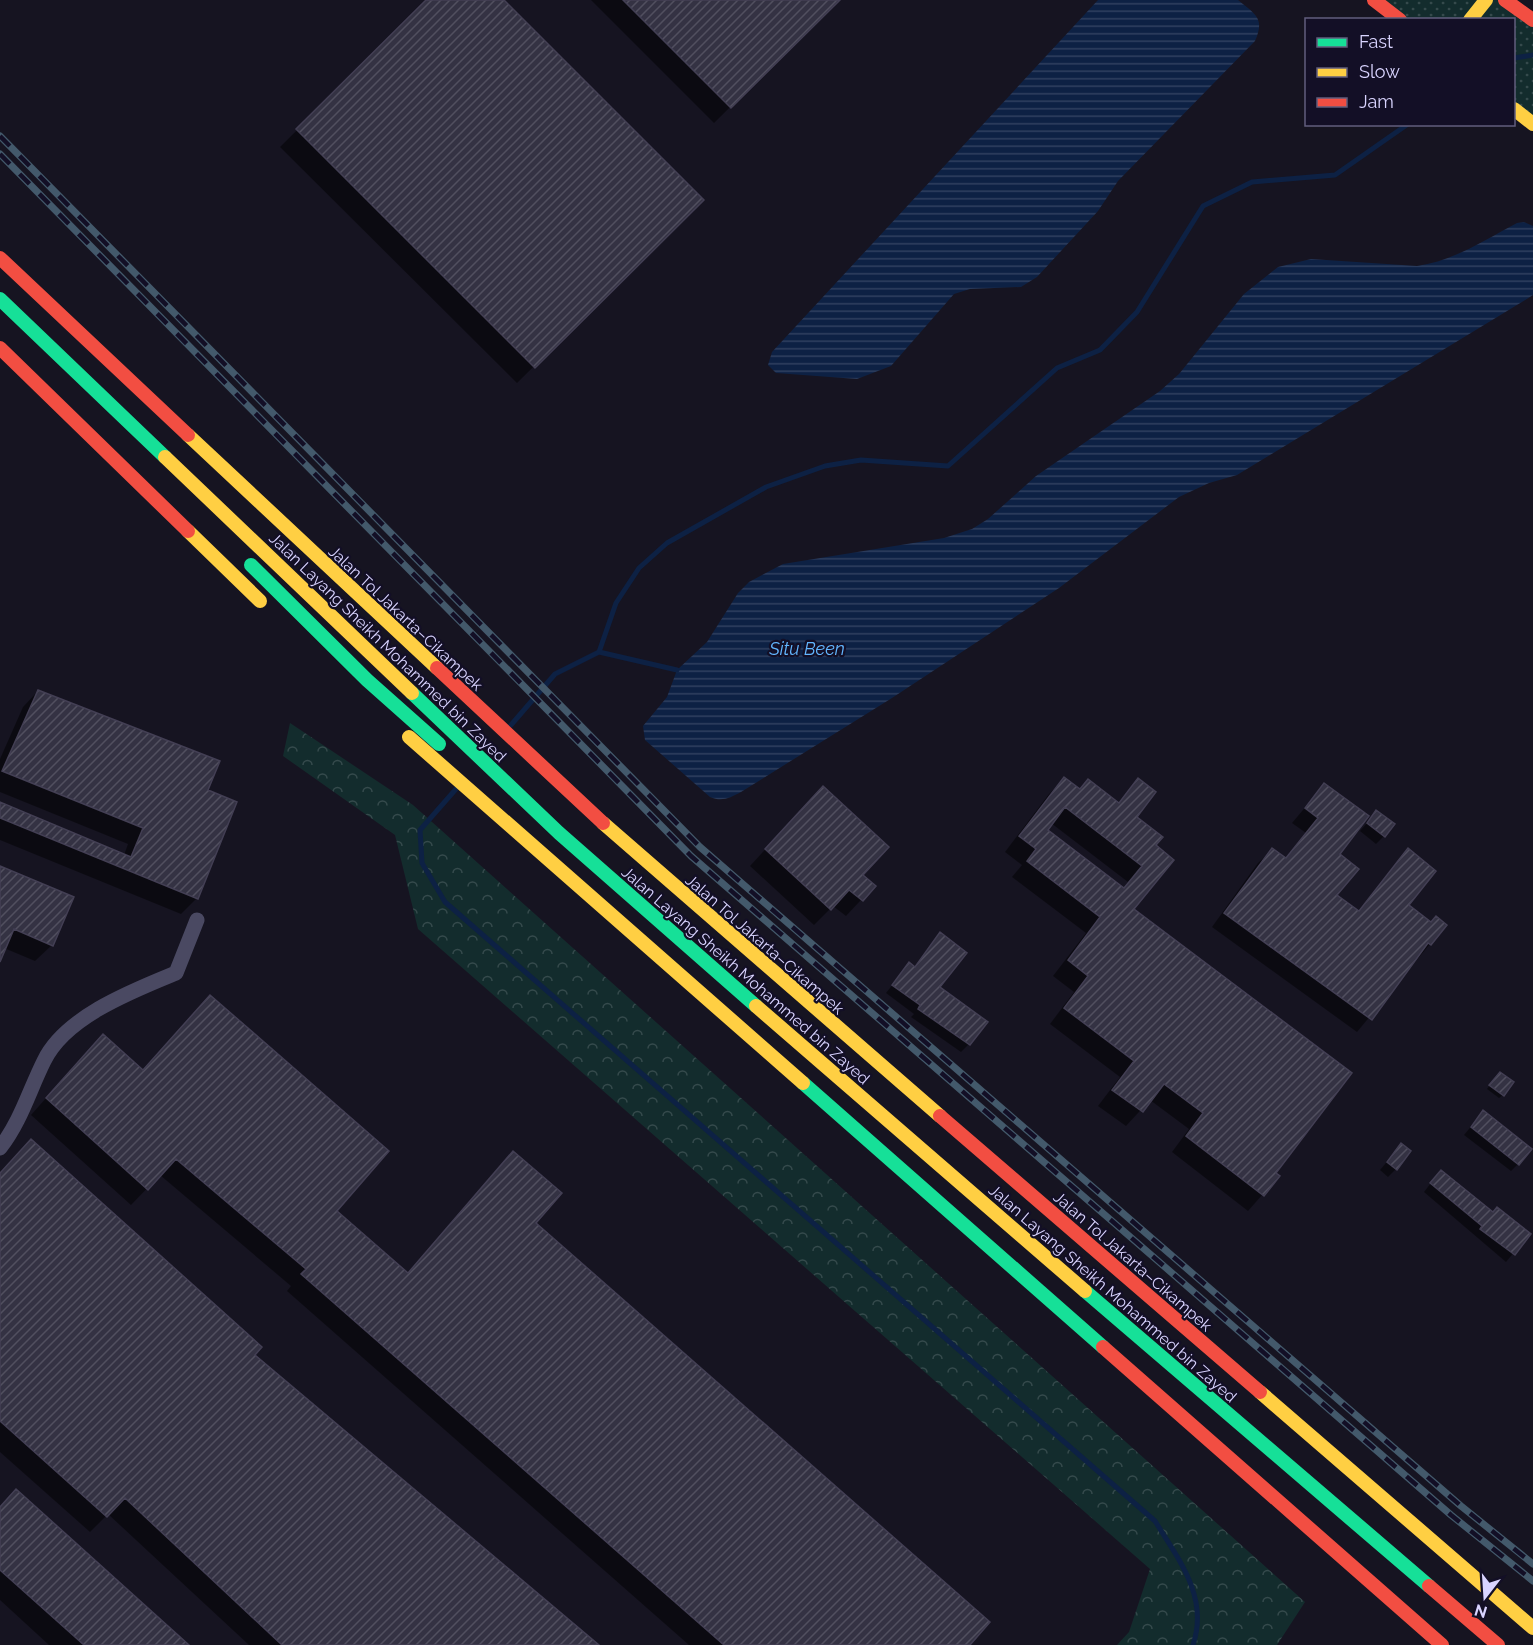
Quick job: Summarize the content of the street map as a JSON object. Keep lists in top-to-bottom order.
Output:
{
  "streets": {
    "main road": ["Jalan Tol Jakarta–Cikampek", "Jalan Layang Sheikh Mohammed bin Zayed"]
  },
  "water": ["Situ Been"],
  "legend": ["Fast", "Slow", "Jam"],
  "north": "bottom"
}
